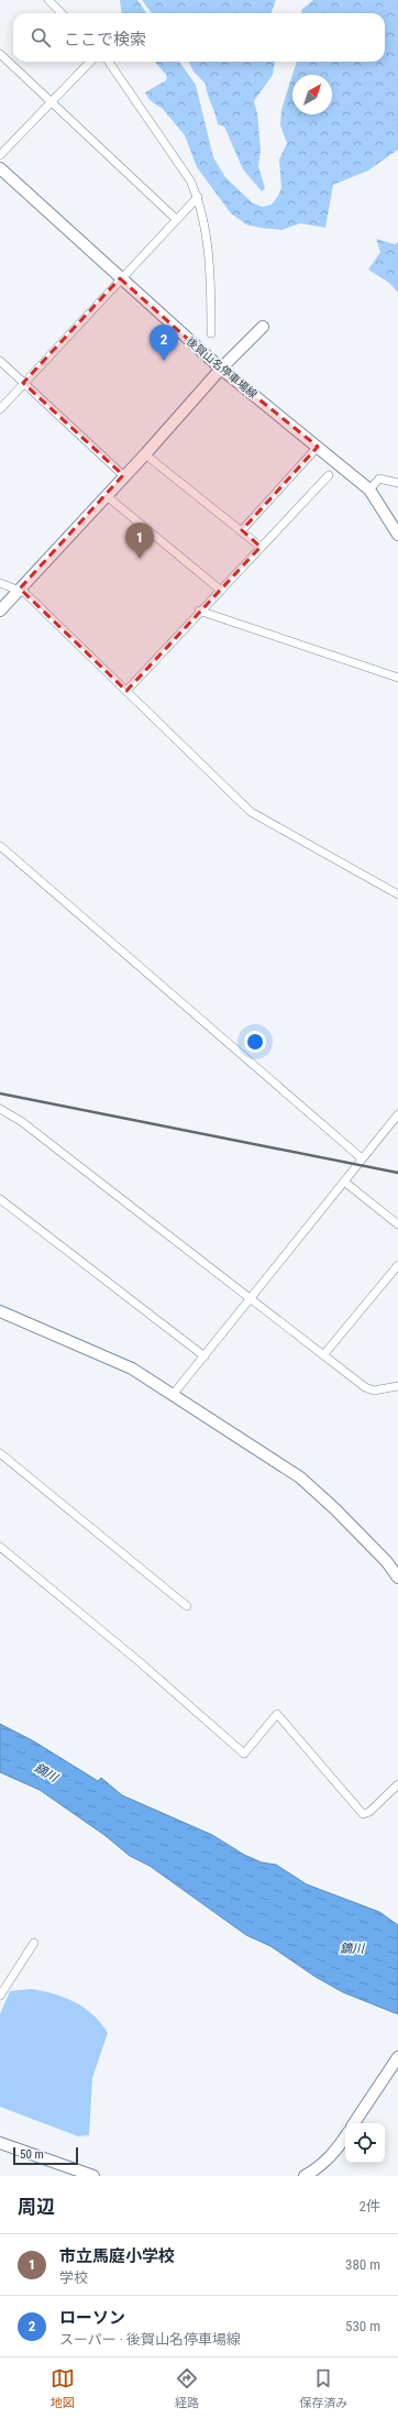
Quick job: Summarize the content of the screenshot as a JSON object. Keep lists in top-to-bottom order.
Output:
{
  "streets": {
    "street": ["後賀山名停車場線"]
  },
  "water": ["鏑川"],
  "scale_bar": "50 m",
  "north": "top right",
  "page": {
    "search": "ここで検索",
    "pins": ["2", "1"],
    "scale": "50 m",
    "heading": ["周辺", "2件"],
    "list": [
      {
        "mark": "1",
        "name": "市立馬庭小学校",
        "note": "学校",
        "value": "380 m"
      },
      {
        "mark": "2",
        "name": "ローソン",
        "note": "スーパー · 後賀山名停車場線",
        "value": "530 m"
      }
    ],
    "nav": ["地図", "経路", "保存済み"]
  }
}
